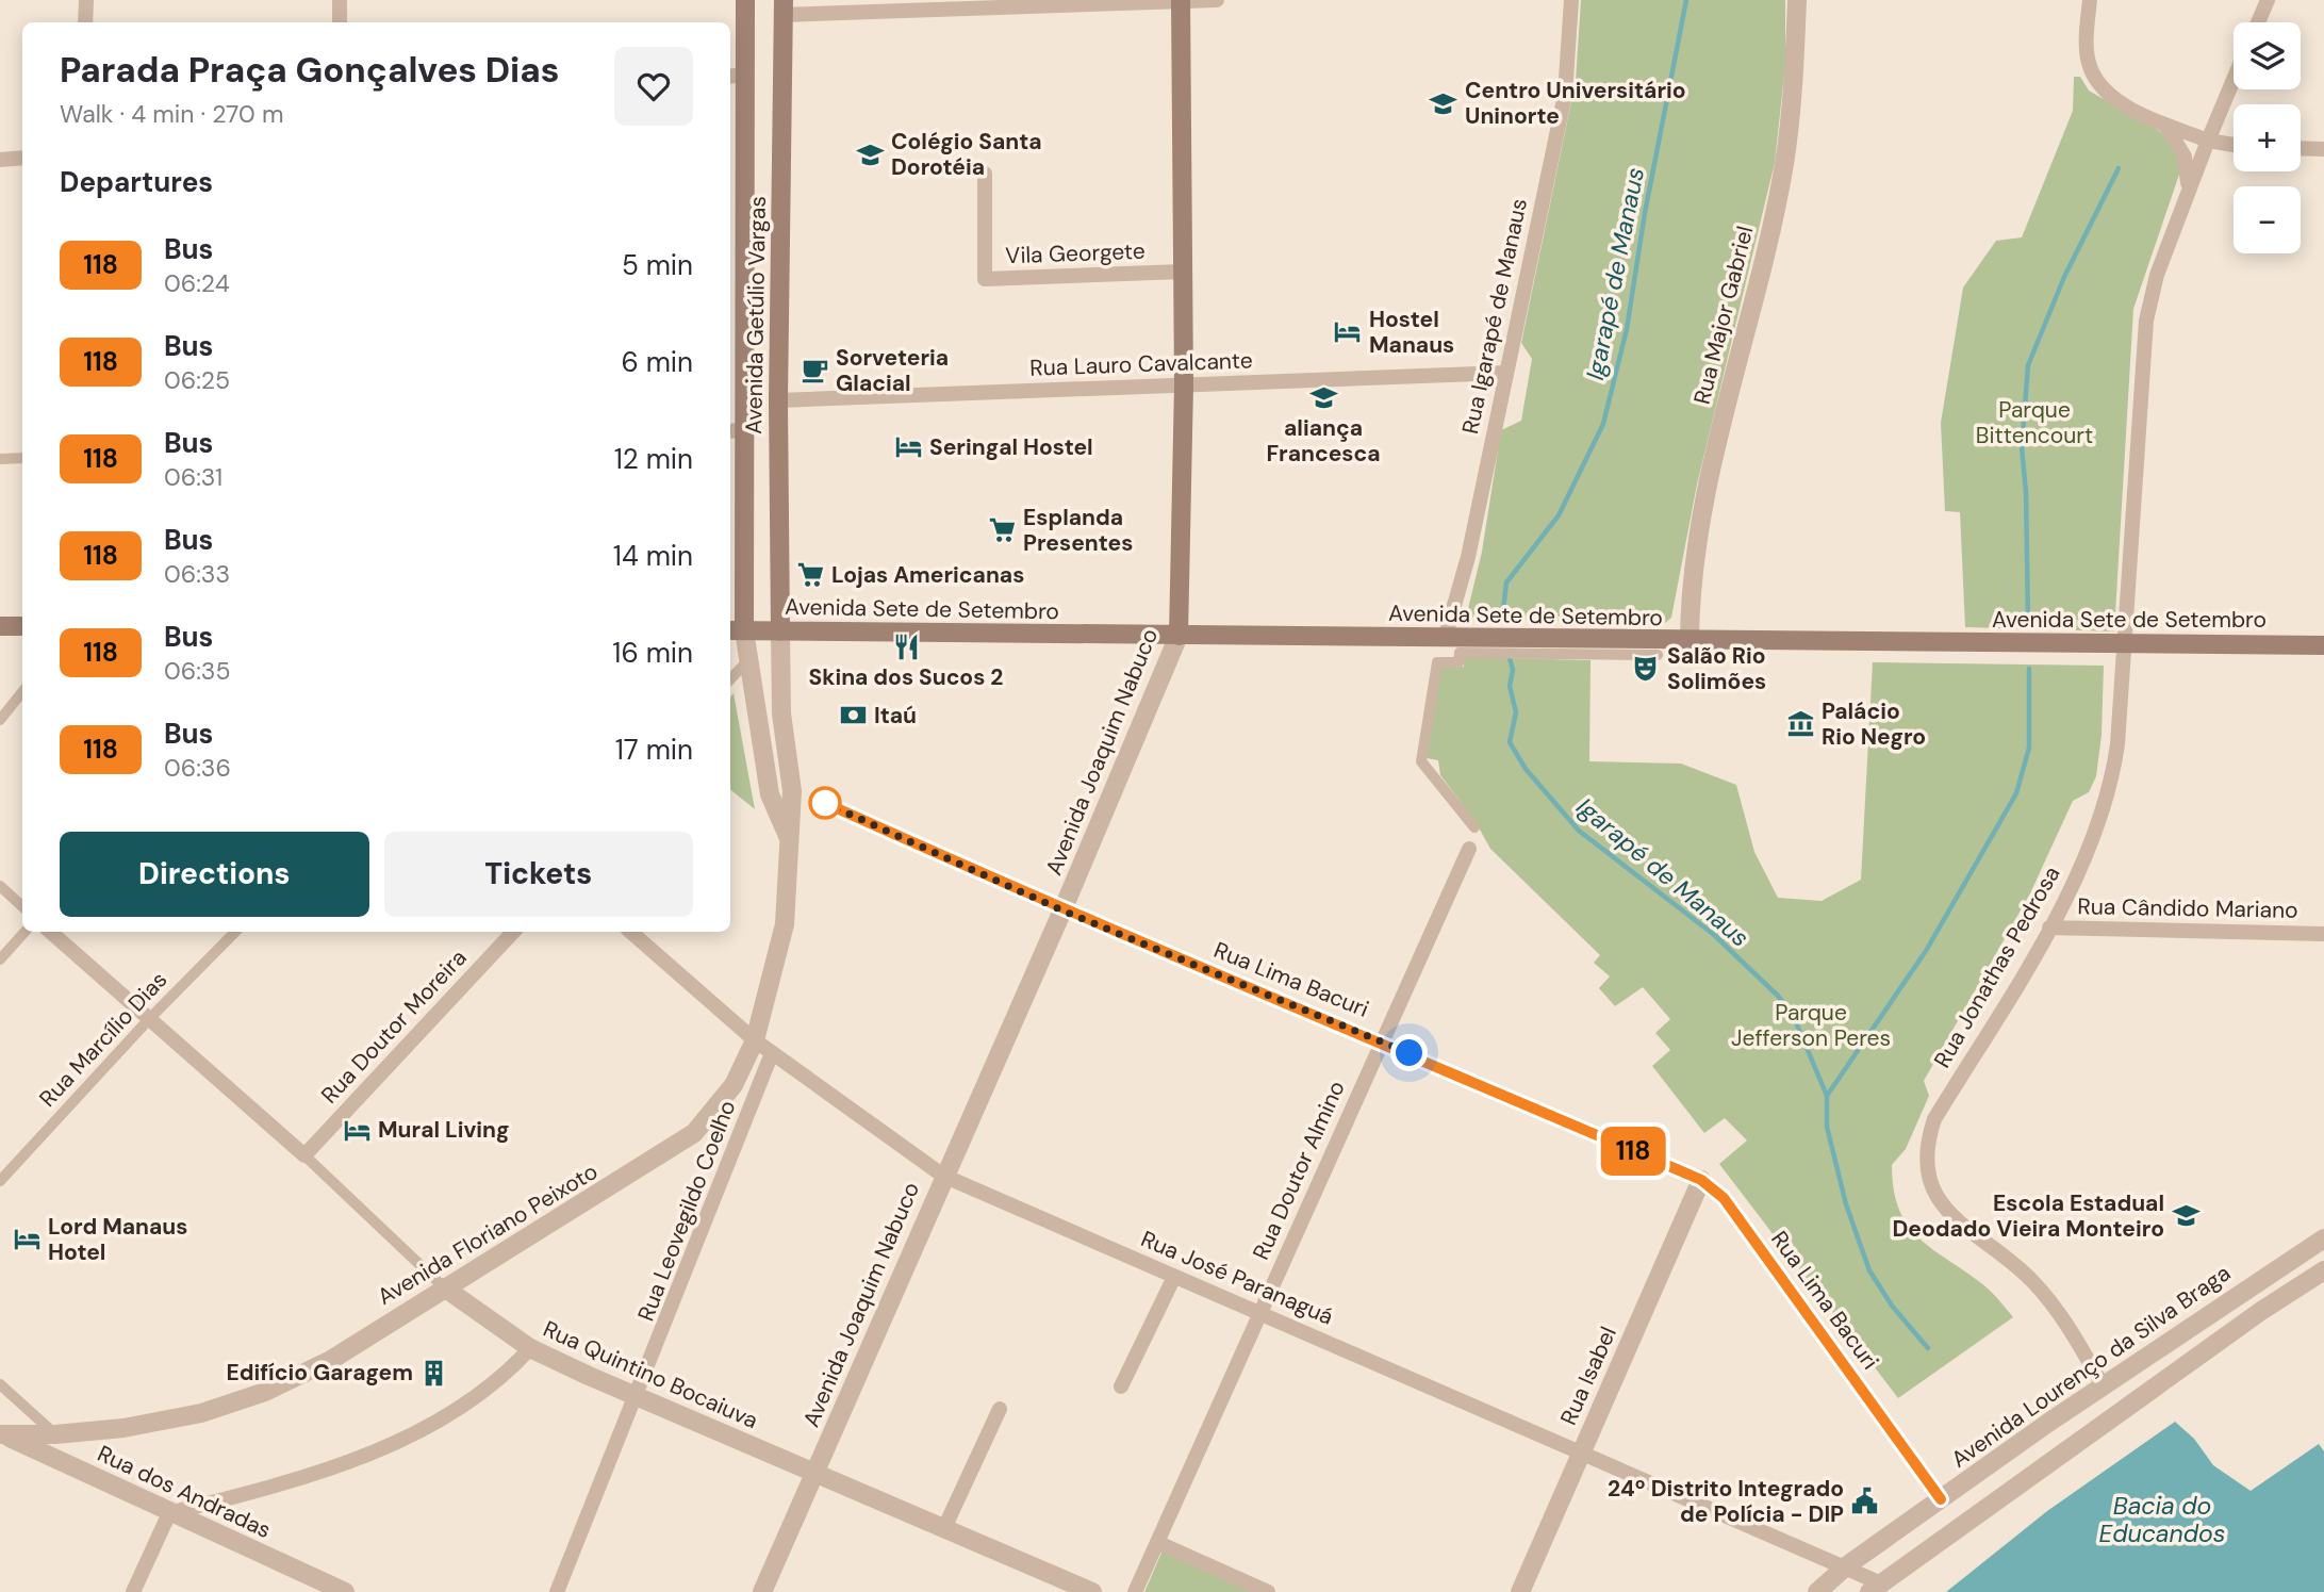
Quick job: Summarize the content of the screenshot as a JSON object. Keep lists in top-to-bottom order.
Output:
{
  "streets": {
    "main road": ["Avenida Getúlio Vargas", "Avenida Sete de Setembro", "Avenida Joaquim Nabuco"],
    "street": [
      "Vila Georgete",
      "Rua Major Gabriel",
      "Rua Igarapé de Manaus",
      "Rua Lauro Cavalcante",
      "Rua Cândido Mariano",
      "Rua Jonathas Pedrosa",
      "Rua Lima Bacuri",
      "Rua Doutor Moreira",
      "Rua Marcílio Dias",
      "Rua Doutor Almino",
      "Rua Leovegildo Coelho",
      "Avenida Floriano Peixoto",
      "Rua José Paranaguá",
      "Avenida Lourenço da Silva Braga",
      "Rua Quintino Bocaiuva",
      "Rua Isabel",
      "Rua dos Andradas"
    ]
  },
  "crossings": [
    ["Vila Georgete", "Avenida Joaquim Nabuco"],
    ["Avenida Getúlio Vargas", "Rua Lauro Cavalcante"],
    ["Avenida Getúlio Vargas", "Avenida Sete de Setembro"],
    ["Avenida Getúlio Vargas", "Avenida Floriano Peixoto"],
    ["Rua Major Gabriel", "Avenida Sete de Setembro"],
    ["Rua Igarapé de Manaus", "Rua Lauro Cavalcante"],
    ["Rua Igarapé de Manaus", "Avenida Sete de Setembro"],
    ["Rua Lauro Cavalcante", "Avenida Joaquim Nabuco"],
    ["Avenida Sete de Setembro", "Avenida Joaquim Nabuco"],
    ["Avenida Sete de Setembro", "Rua Jonathas Pedrosa"],
    ["Avenida Sete de Setembro", "Avenida Floriano Peixoto"],
    ["Avenida Joaquim Nabuco", "Rua Lima Bacuri"],
    ["Avenida Joaquim Nabuco", "Rua José Paranaguá"],
    ["Avenida Joaquim Nabuco", "Rua Quintino Bocaiuva"],
    ["Rua Cândido Mariano", "Rua Jonathas Pedrosa"],
    ["Rua Jonathas Pedrosa", "Avenida Lourenço da Silva Braga"],
    ["Rua Lima Bacuri", "Rua Doutor Almino"],
    ["Rua Lima Bacuri", "Avenida Lourenço da Silva Braga"],
    ["Rua Lima Bacuri", "Rua Isabel"],
    ["Rua Doutor Moreira", "Rua Quintino Bocaiuva"],
    ["Rua Marcílio Dias", "Rua Quintino Bocaiuva"],
    ["Rua Doutor Almino", "Rua José Paranaguá"],
    ["Rua Leovegildo Coelho", "Rua José Paranaguá"],
    ["Rua Leovegildo Coelho", "Rua Quintino Bocaiuva"],
    ["Avenida Floriano Peixoto", "Rua José Paranaguá"],
    ["Avenida Floriano Peixoto", "Rua Quintino Bocaiuva"],
    ["Avenida Floriano Peixoto", "Rua dos Andradas"],
    ["Rua José Paranaguá", "Avenida Lourenço da Silva Braga"],
    ["Rua José Paranaguá", "Rua Isabel"]
  ],
  "water": ["Igarapé de Manaus", "Bacia do Educandos"],
  "parks": ["Parque Bittencourt", "Parque Jefferson Peres"],
  "places": {
    "school or university": [
      "Centro Universitário Uninorte",
      "Colégio Santa Dorotéia",
      "aliança Francesca",
      "Escola Estadual Deodado Vieira Monteiro"
    ],
    "hotel": [
      "Hostel Manaus",
      "Seringal Hostel",
      "Mural Living",
      "Lord Manaus Hotel"
    ],
    "cafe": ["Sorveteria Glacial"],
    "supermarket": ["Esplanda Presentes", "Lojas Americanas"],
    "restaurant": ["Skina dos Sucos 2"],
    "theatre": ["Salão Rio Solimões"],
    "bank": ["Itaú"],
    "museum": ["Palácio Rio Negro"],
    "building": ["Edifício Garagem"],
    "public building": ["24º Distrito Integrado de Polícia - DIP"]
  },
  "lines": ["bus line 118"],
  "page": {
    "on_map": "118",
    "map_buttons": ["+", "−"],
    "heading": [
      ["Parada Praça Gonçalves Dias", "Walk · 4 min · 270 m"],
      "Departures"
    ],
    "list": [
      {
        "mark": "118",
        "name": "Bus",
        "note": "06:24",
        "value": "5 min"
      },
      {
        "mark": "118",
        "name": "Bus",
        "note": "06:25",
        "value": "6 min"
      },
      {
        "mark": "118",
        "name": "Bus",
        "note": "06:31",
        "value": "12 min"
      },
      {
        "mark": "118",
        "name": "Bus",
        "note": "06:33",
        "value": "14 min"
      },
      {
        "mark": "118",
        "name": "Bus",
        "note": "06:35",
        "value": "16 min"
      },
      {
        "mark": "118",
        "name": "Bus",
        "note": "06:36",
        "value": "17 min"
      }
    ],
    "buttons": ["Directions", "Tickets"]
  }
}
